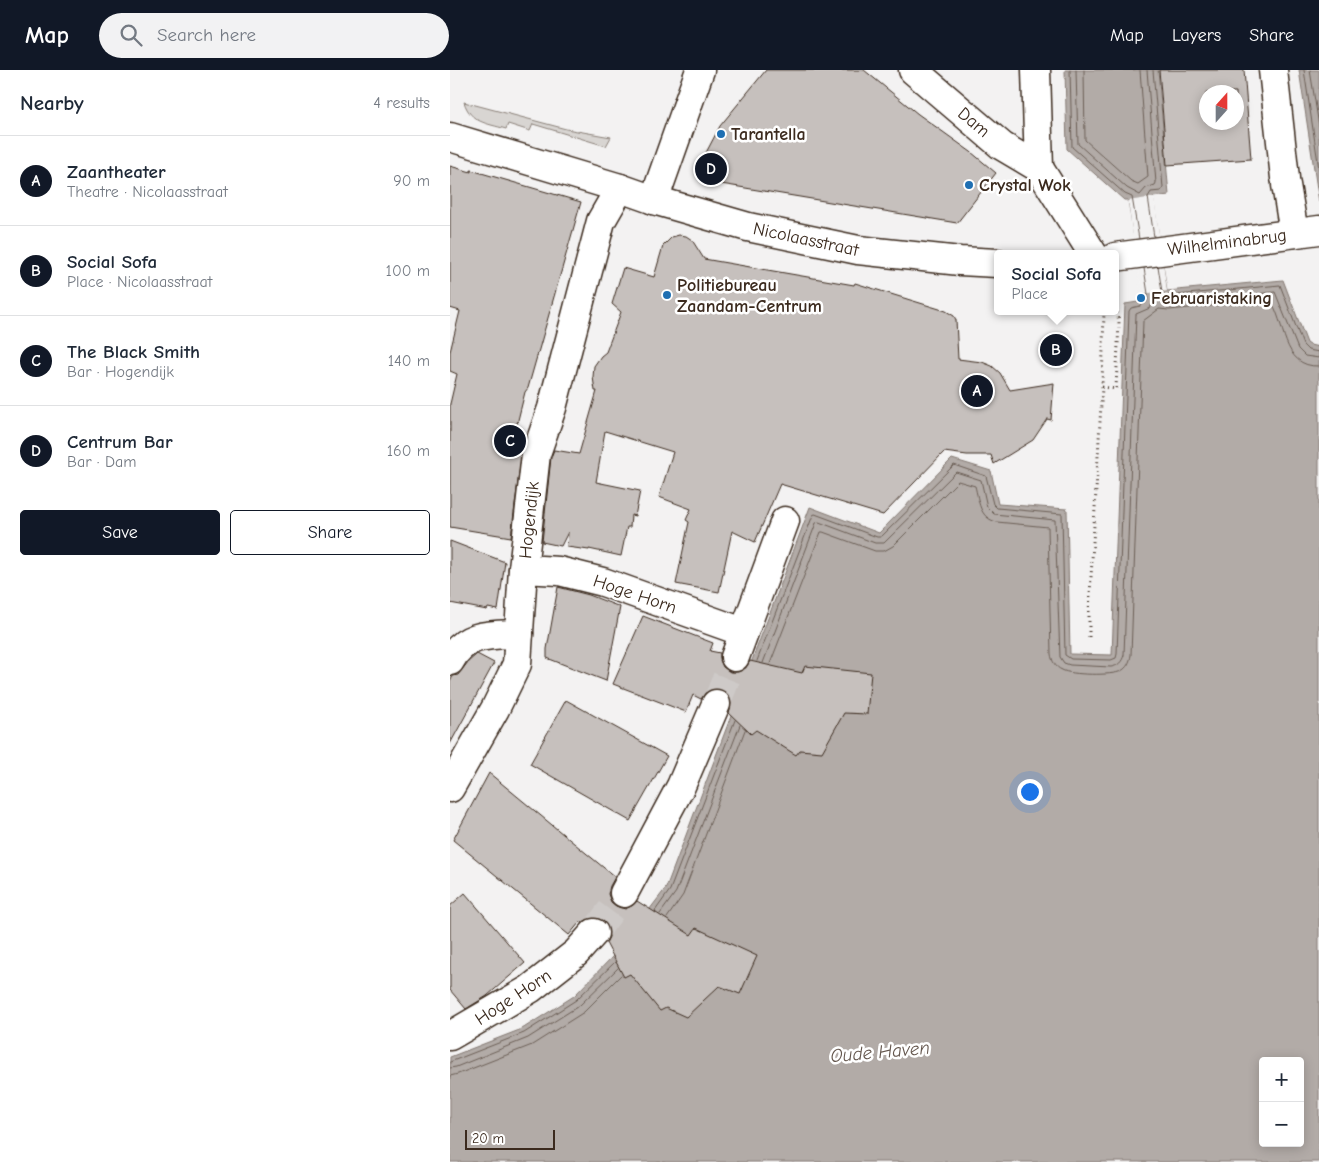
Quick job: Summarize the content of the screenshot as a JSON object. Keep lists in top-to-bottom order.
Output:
{
  "streets": {
    "street": [
      "Dam",
      "Nicolaasstraat",
      "Wilhelminabrug",
      "Hogendijk",
      "Hoge Horn"
    ]
  },
  "crossings": [
    ["Nicolaasstraat", "Hogendijk"],
    ["Hogendijk", "Hoge Horn"]
  ],
  "water": ["Oude Haven"],
  "places": [
    "Tarantella",
    "Crystal Wok",
    "Politiebureau Zaandam-Centrum",
    "Februaristaking"
  ],
  "scale_bar": "20 m",
  "north": "top",
  "page": {
    "header": "Map",
    "search": "Search here",
    "nav": ["Map", "Layers", "Share"],
    "heading": ["Nearby", "4 results"],
    "list": [
      {
        "mark": "A",
        "name": "Zaantheater",
        "note": "Theatre · Nicolaasstraat",
        "value": "90 m"
      },
      {
        "mark": "B",
        "name": "Social Sofa",
        "note": "Place · Nicolaasstraat",
        "value": "100 m"
      },
      {
        "mark": "C",
        "name": "The Black Smith",
        "note": "Bar · Hogendijk",
        "value": "140 m"
      },
      {
        "mark": "D",
        "name": "Centrum Bar",
        "note": "Bar · Dam",
        "value": "160 m"
      }
    ],
    "pins": [
      "D",
      "B",
      "A",
      "C"
    ],
    "popup": ["Social Sofa", "Place"],
    "buttons": ["Save", "Share"],
    "map_buttons": ["+", "−"],
    "scale": "20 m"
  }
}
